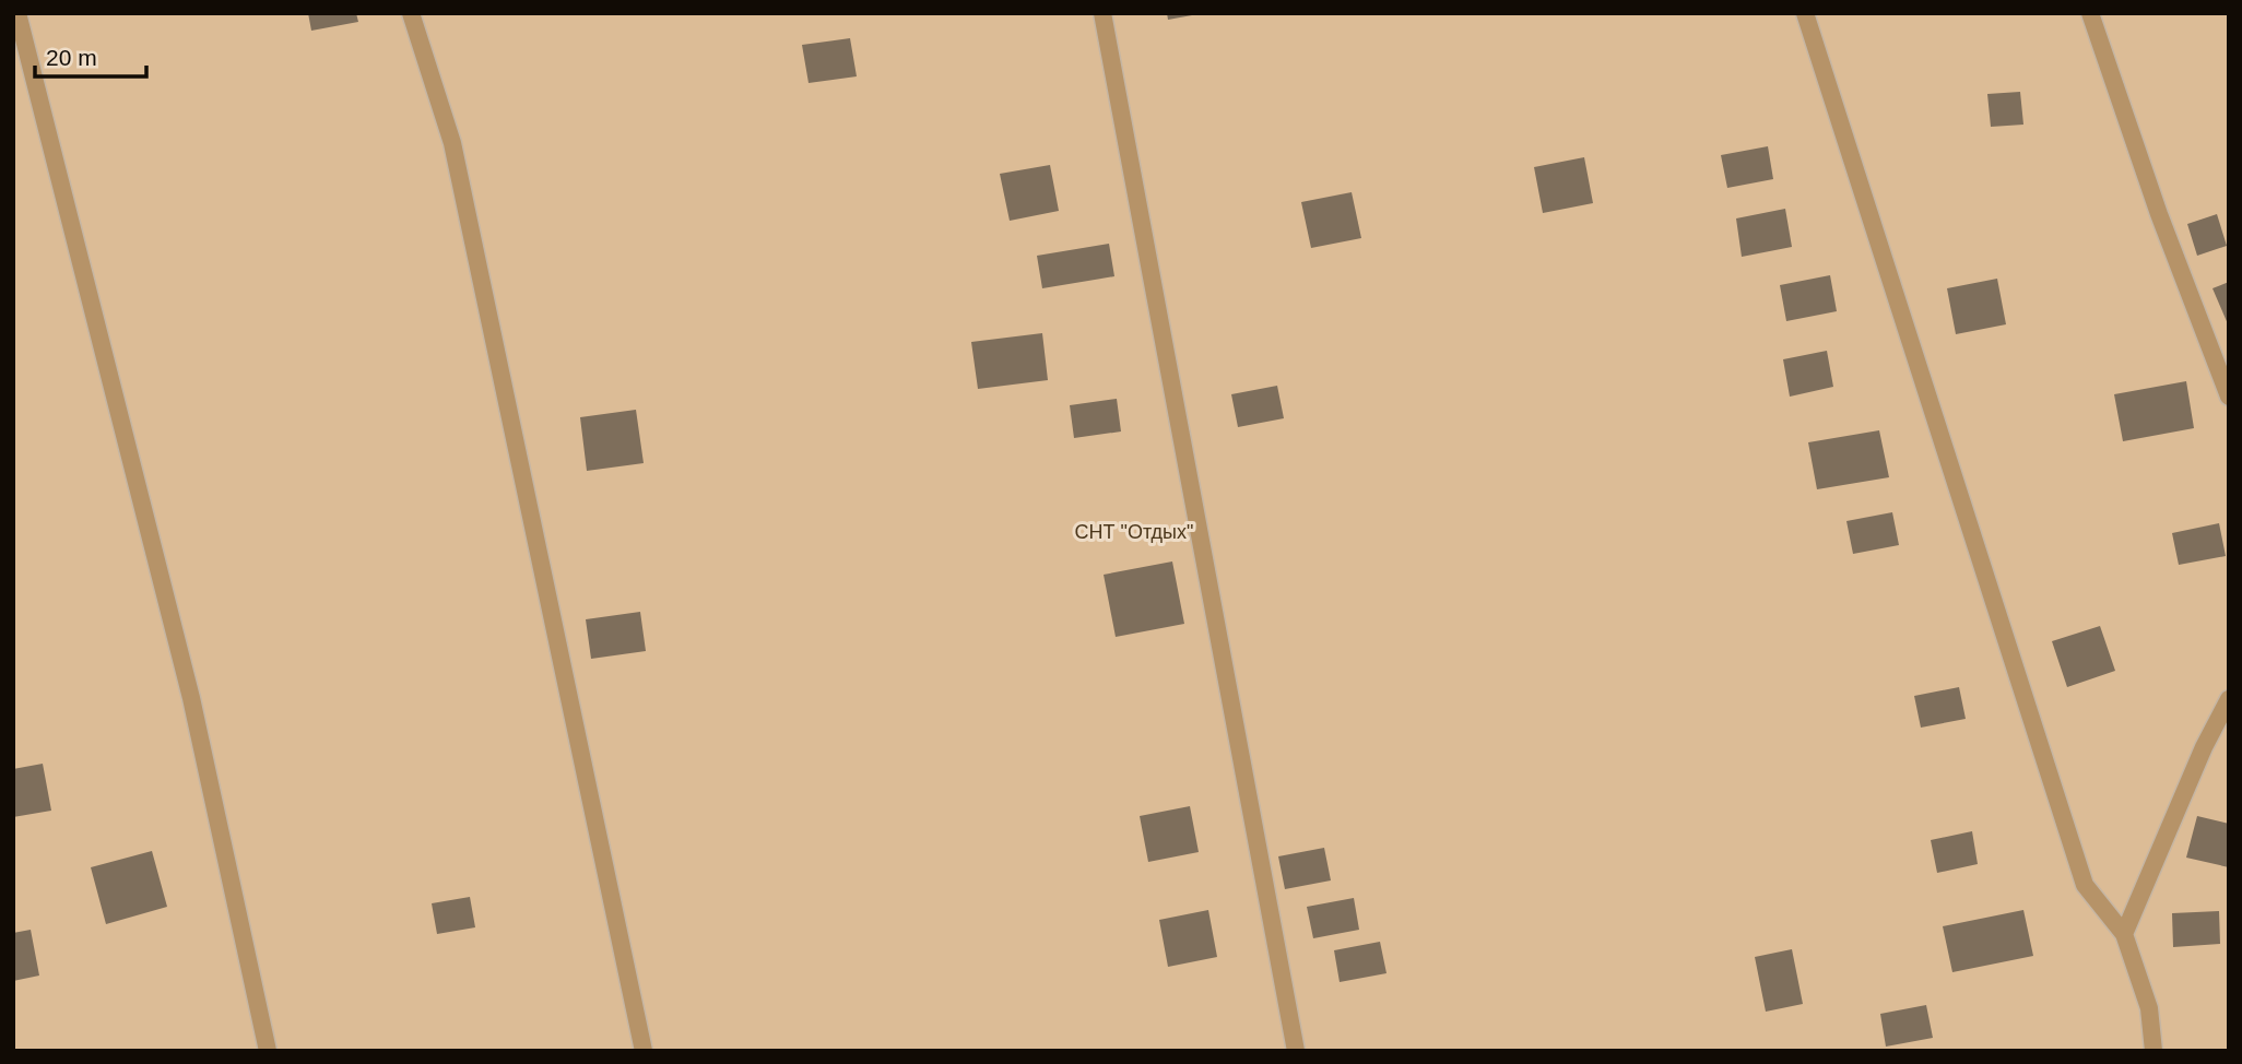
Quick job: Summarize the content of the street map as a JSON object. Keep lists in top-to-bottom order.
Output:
{
  "parks": ["СНТ \"Отдых\""],
  "scale_bar": "20 m"
}
